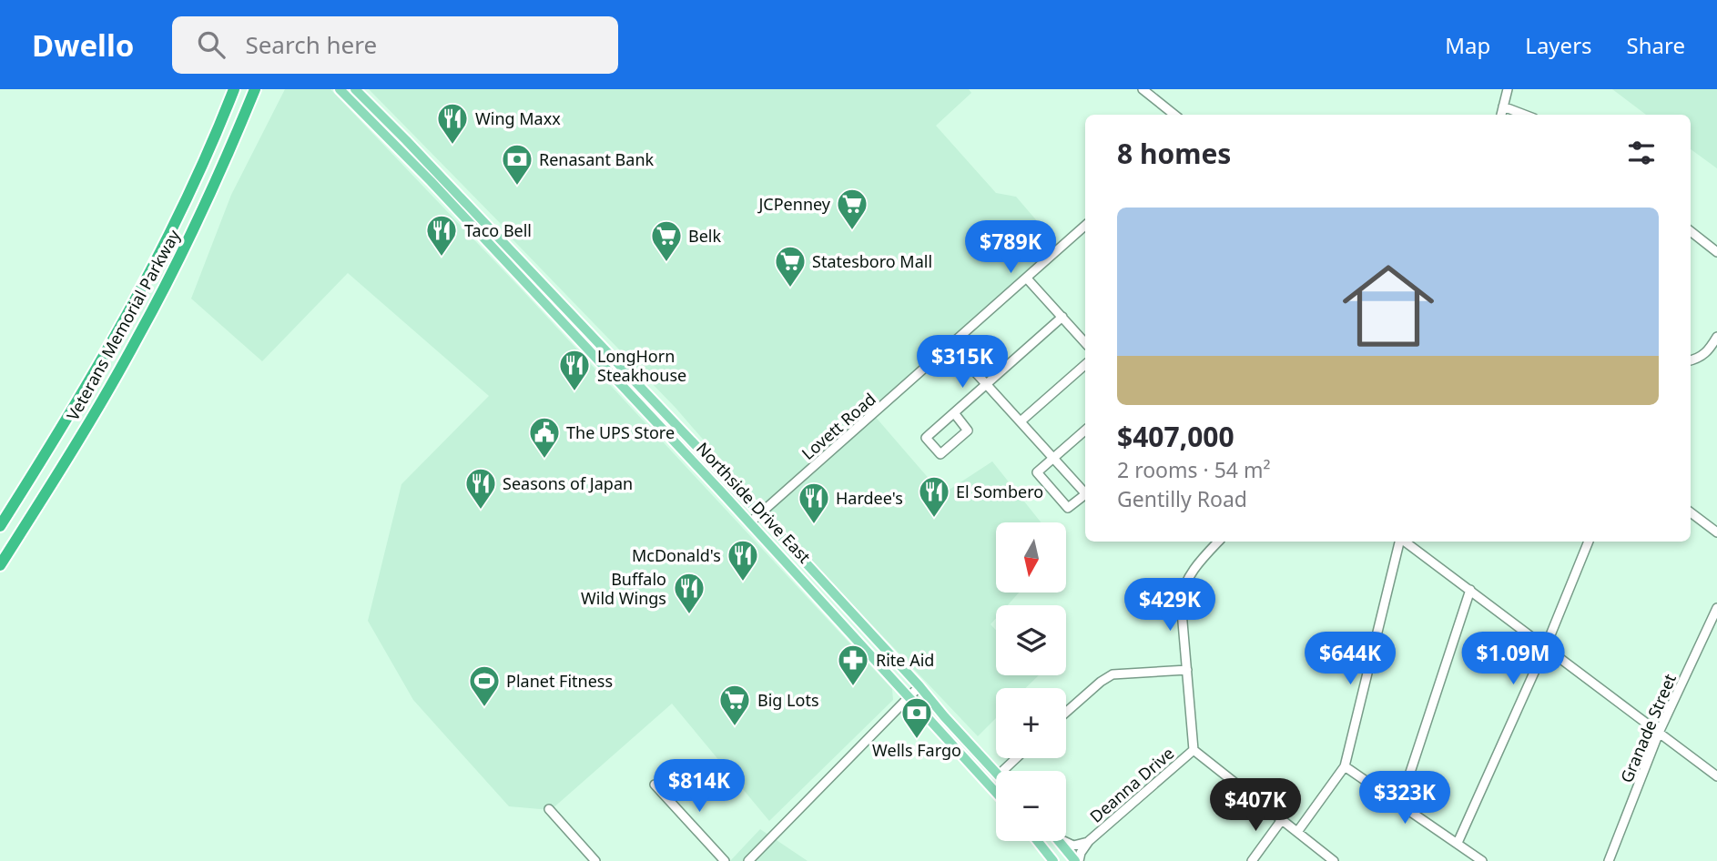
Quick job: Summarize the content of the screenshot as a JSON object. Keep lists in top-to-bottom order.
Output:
{
  "streets": {
    "highway": ["Veterans Memorial Parkway"],
    "main road": ["Northside Drive East"],
    "street": ["Lovett Road", "Granade Street", "Deanna Drive"]
  },
  "crossings": [
    ["Lovett Road", "Northside Drive East"]
  ],
  "places": {
    "restaurant": [
      "Wing Maxx",
      "Taco Bell",
      "LongHorn Steakhouse",
      "Seasons of Japan",
      "El Sombero",
      "Hardee's",
      "McDonald's",
      "Buffalo Wild Wings"
    ],
    "bank": ["Renasant Bank", "Wells Fargo"],
    "supermarket": [
      "JCPenney",
      "Belk",
      "Statesboro Mall",
      "Big Lots"
    ],
    "public building": ["The UPS Store"],
    "pharmacy": ["Rite Aid"],
    "sports": ["Planet Fitness"]
  },
  "north": "bottom",
  "page": {
    "header": "Dwello",
    "search": "Search here",
    "nav": ["Map", "Layers", "Share"],
    "heading": "8 homes",
    "list": [
      {
        "name": "$407,000",
        "note": "2 rooms · 54 m² · Gentilly Road"
      }
    ],
    "price": [
      "$789K",
      "$315K",
      "$429K",
      "$644K",
      "$1.09M",
      "$814K",
      "$323K",
      "$407K"
    ],
    "map_buttons": ["+", "−"]
  }
}
